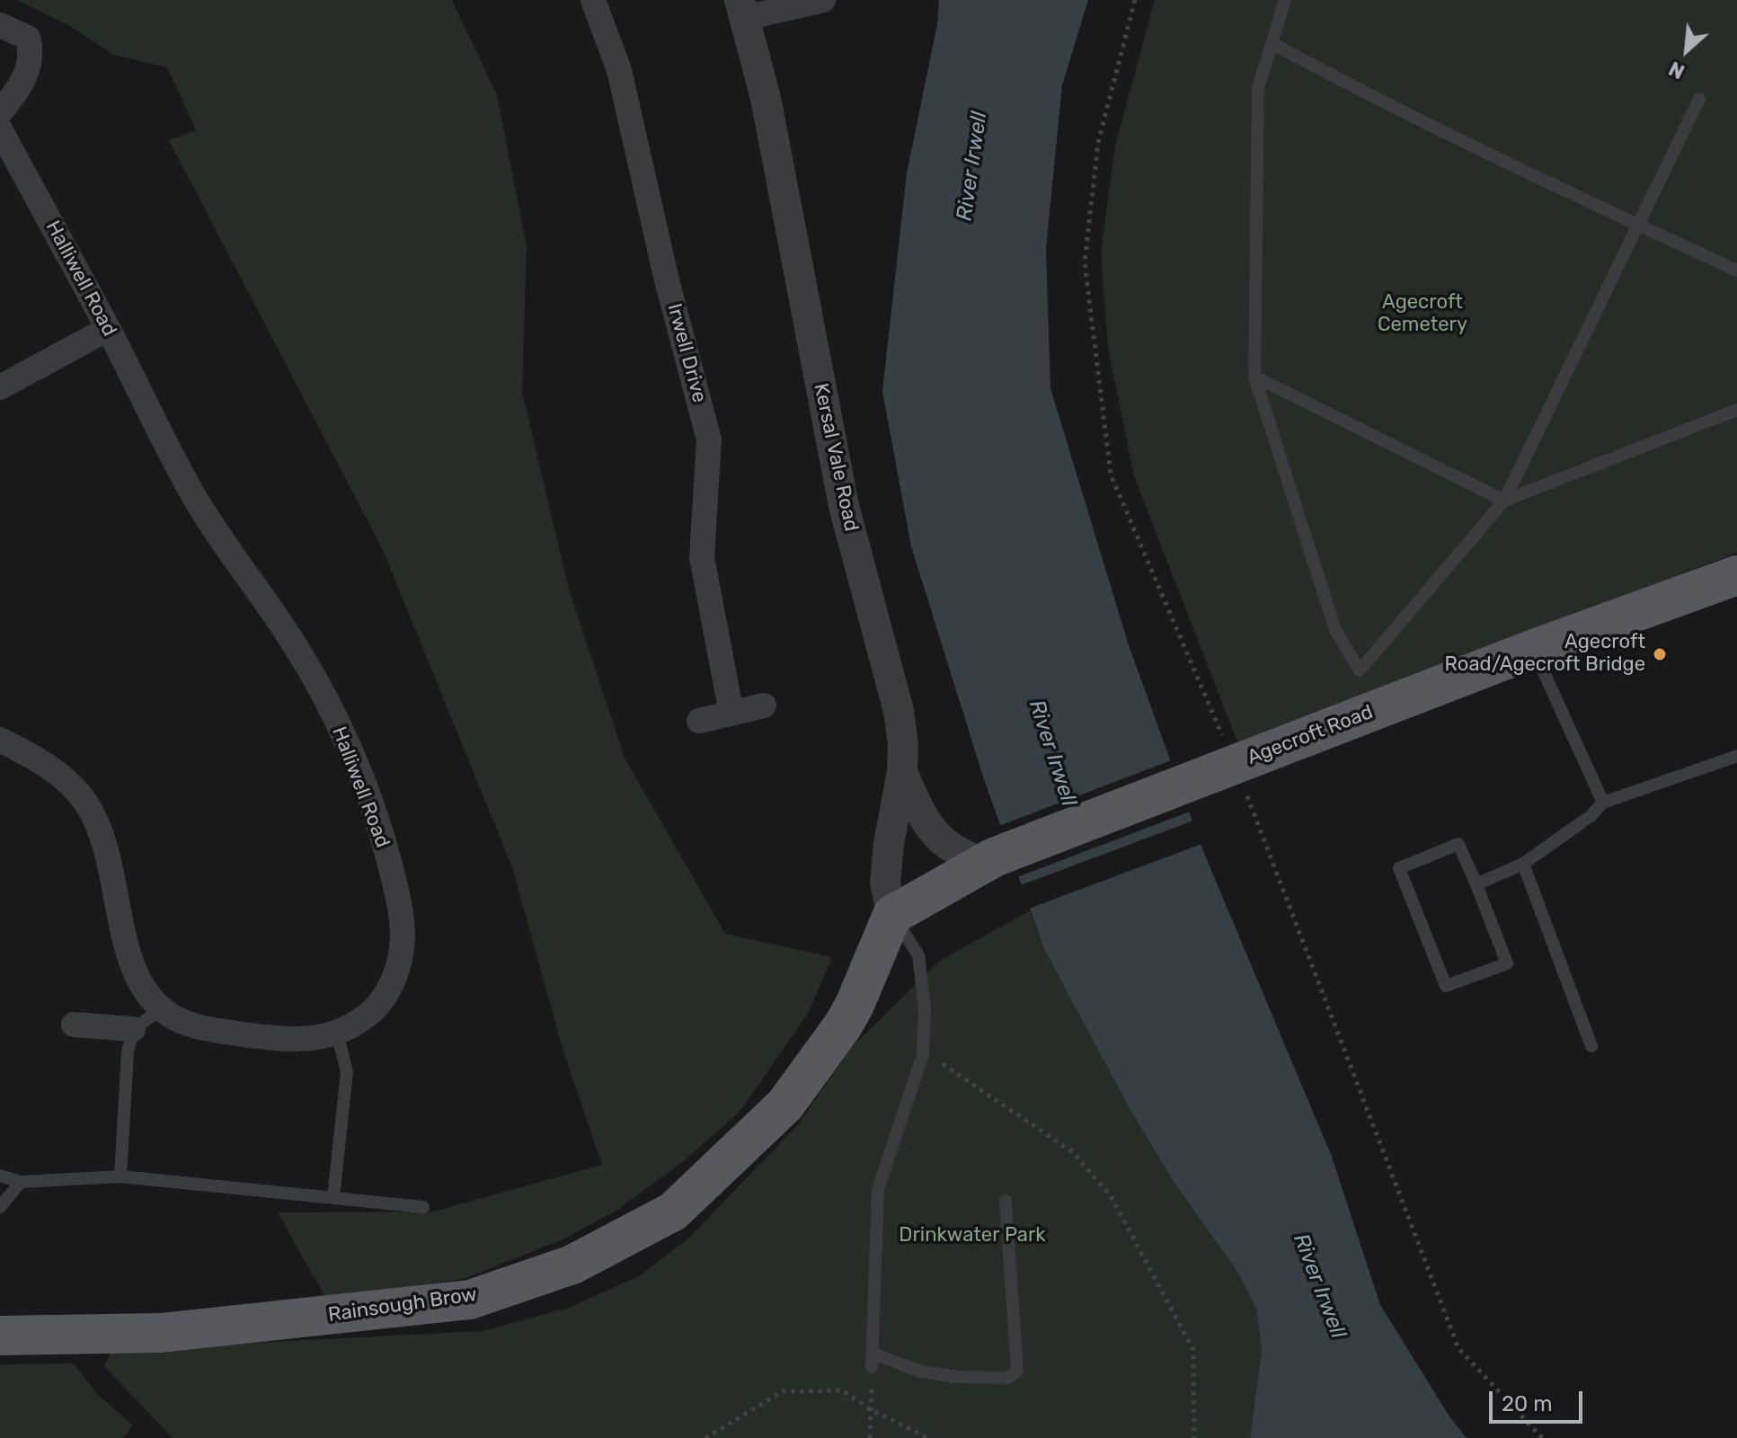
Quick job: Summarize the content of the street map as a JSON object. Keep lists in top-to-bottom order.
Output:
{
  "streets": {
    "main road": ["Agecroft Road", "Rainsough Brow"],
    "street": ["Halliwell Road", "Irwell Drive", "Kersal Vale Road"]
  },
  "crossings": [
    ["Kersal Vale Road", "Agecroft Road"],
    ["Kersal Vale Road", "Rainsough Brow"],
    ["Agecroft Road", "Rainsough Brow"]
  ],
  "water": ["River Irwell"],
  "parks": ["Agecroft Cemetery", "Drinkwater Park"],
  "places": ["Agecroft Road/Agecroft Bridge"],
  "scale_bar": "20 m",
  "north": "bottom left"
}
